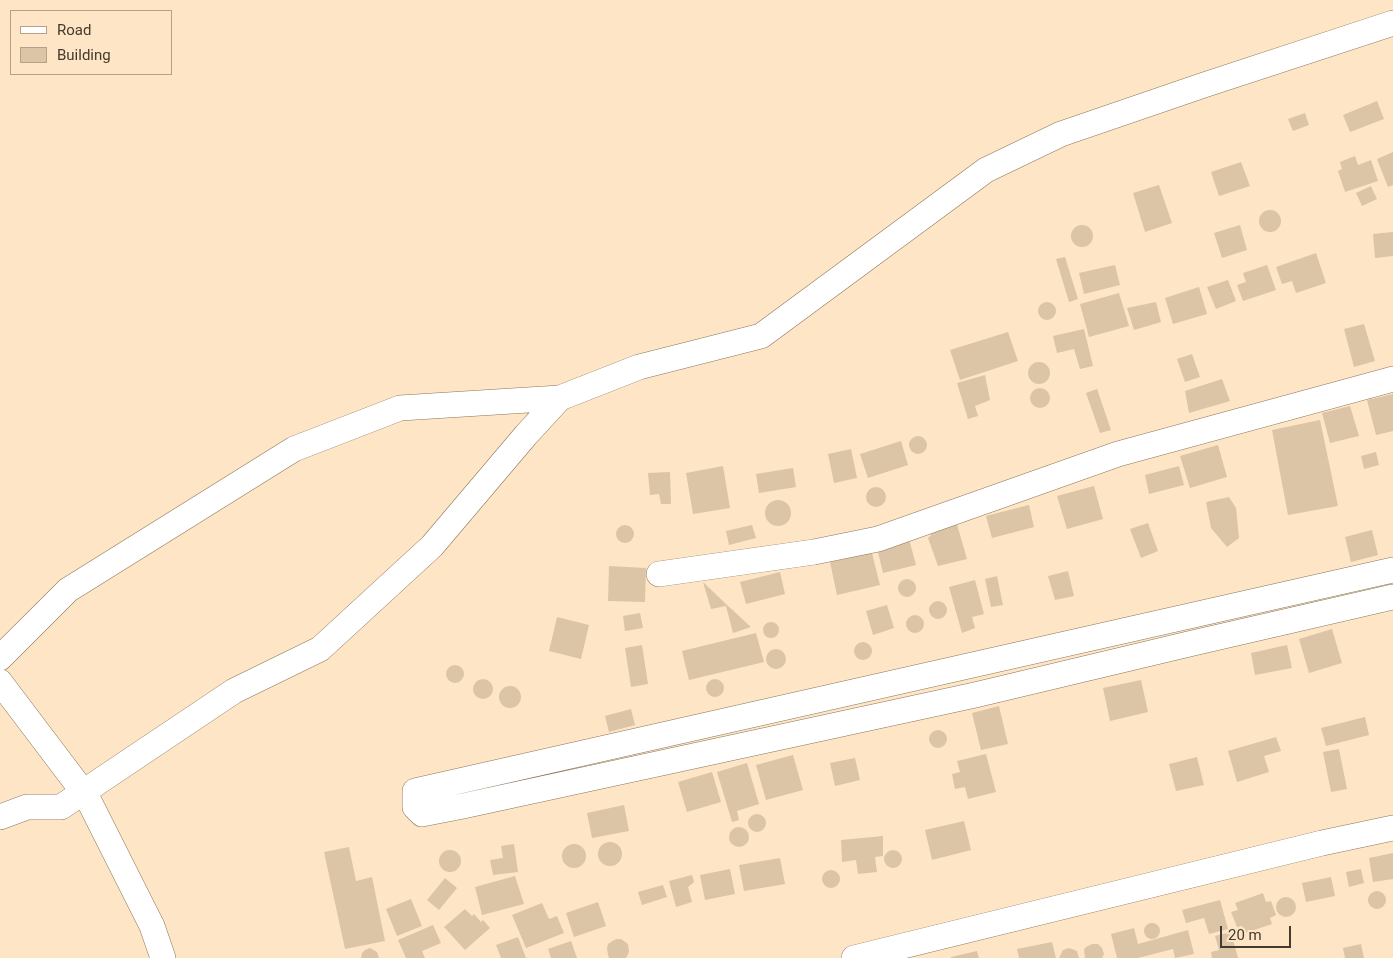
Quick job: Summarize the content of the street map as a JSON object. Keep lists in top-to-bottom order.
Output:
{
  "legend": ["Road", "Building"],
  "scale_bar": "20 m"
}
